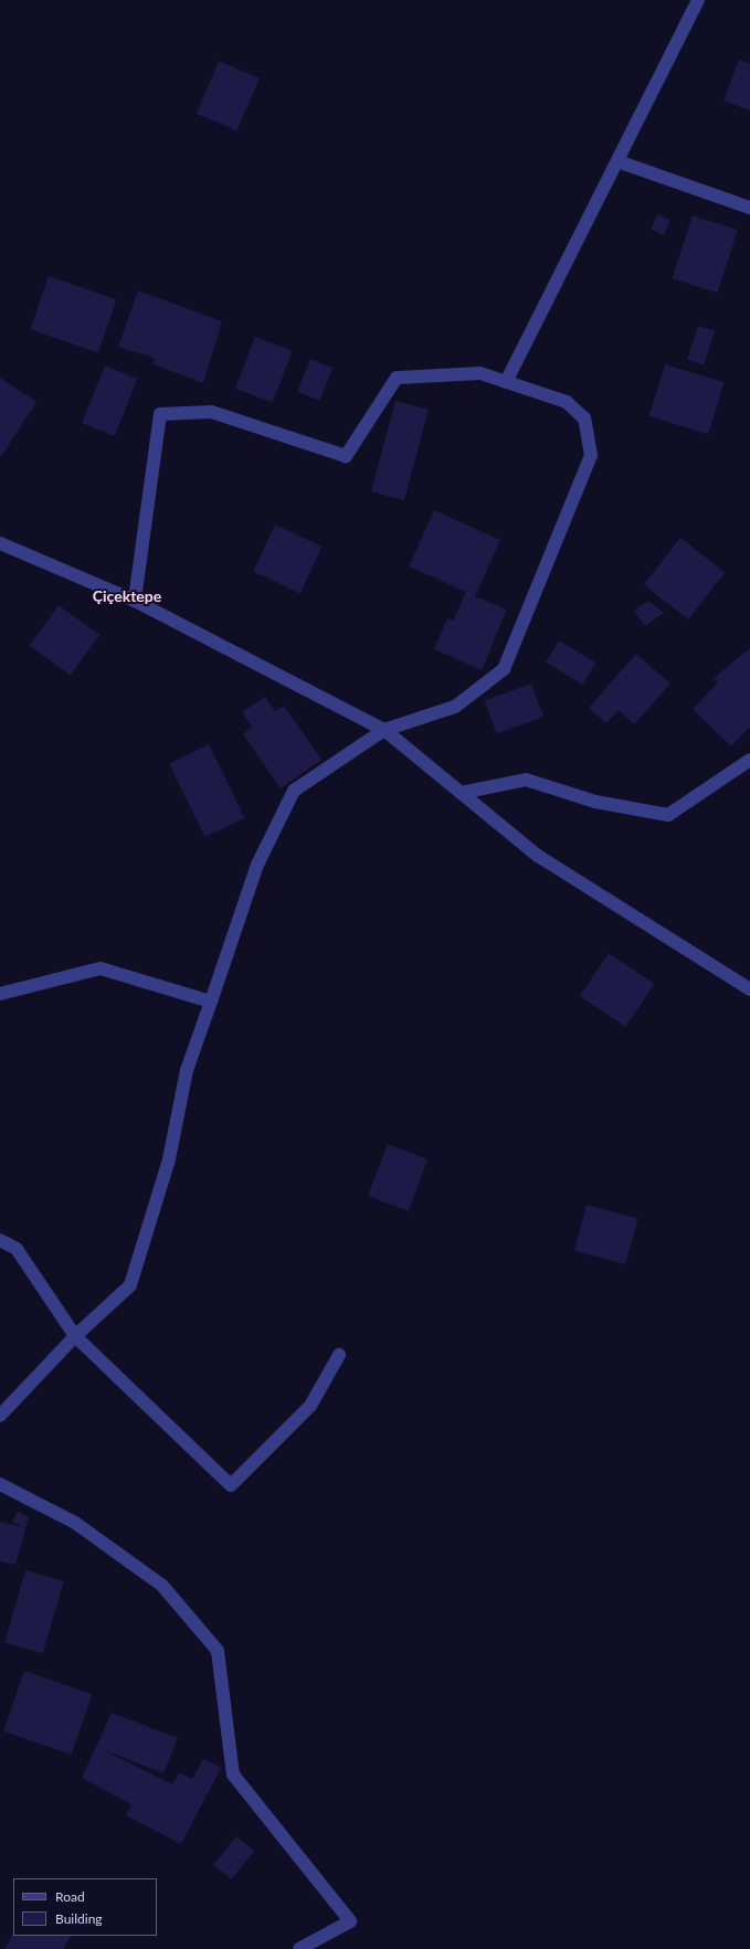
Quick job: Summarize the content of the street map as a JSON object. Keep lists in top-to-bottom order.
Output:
{
  "districts": ["Çiçektepe"],
  "legend": ["Road", "Building"]
}
